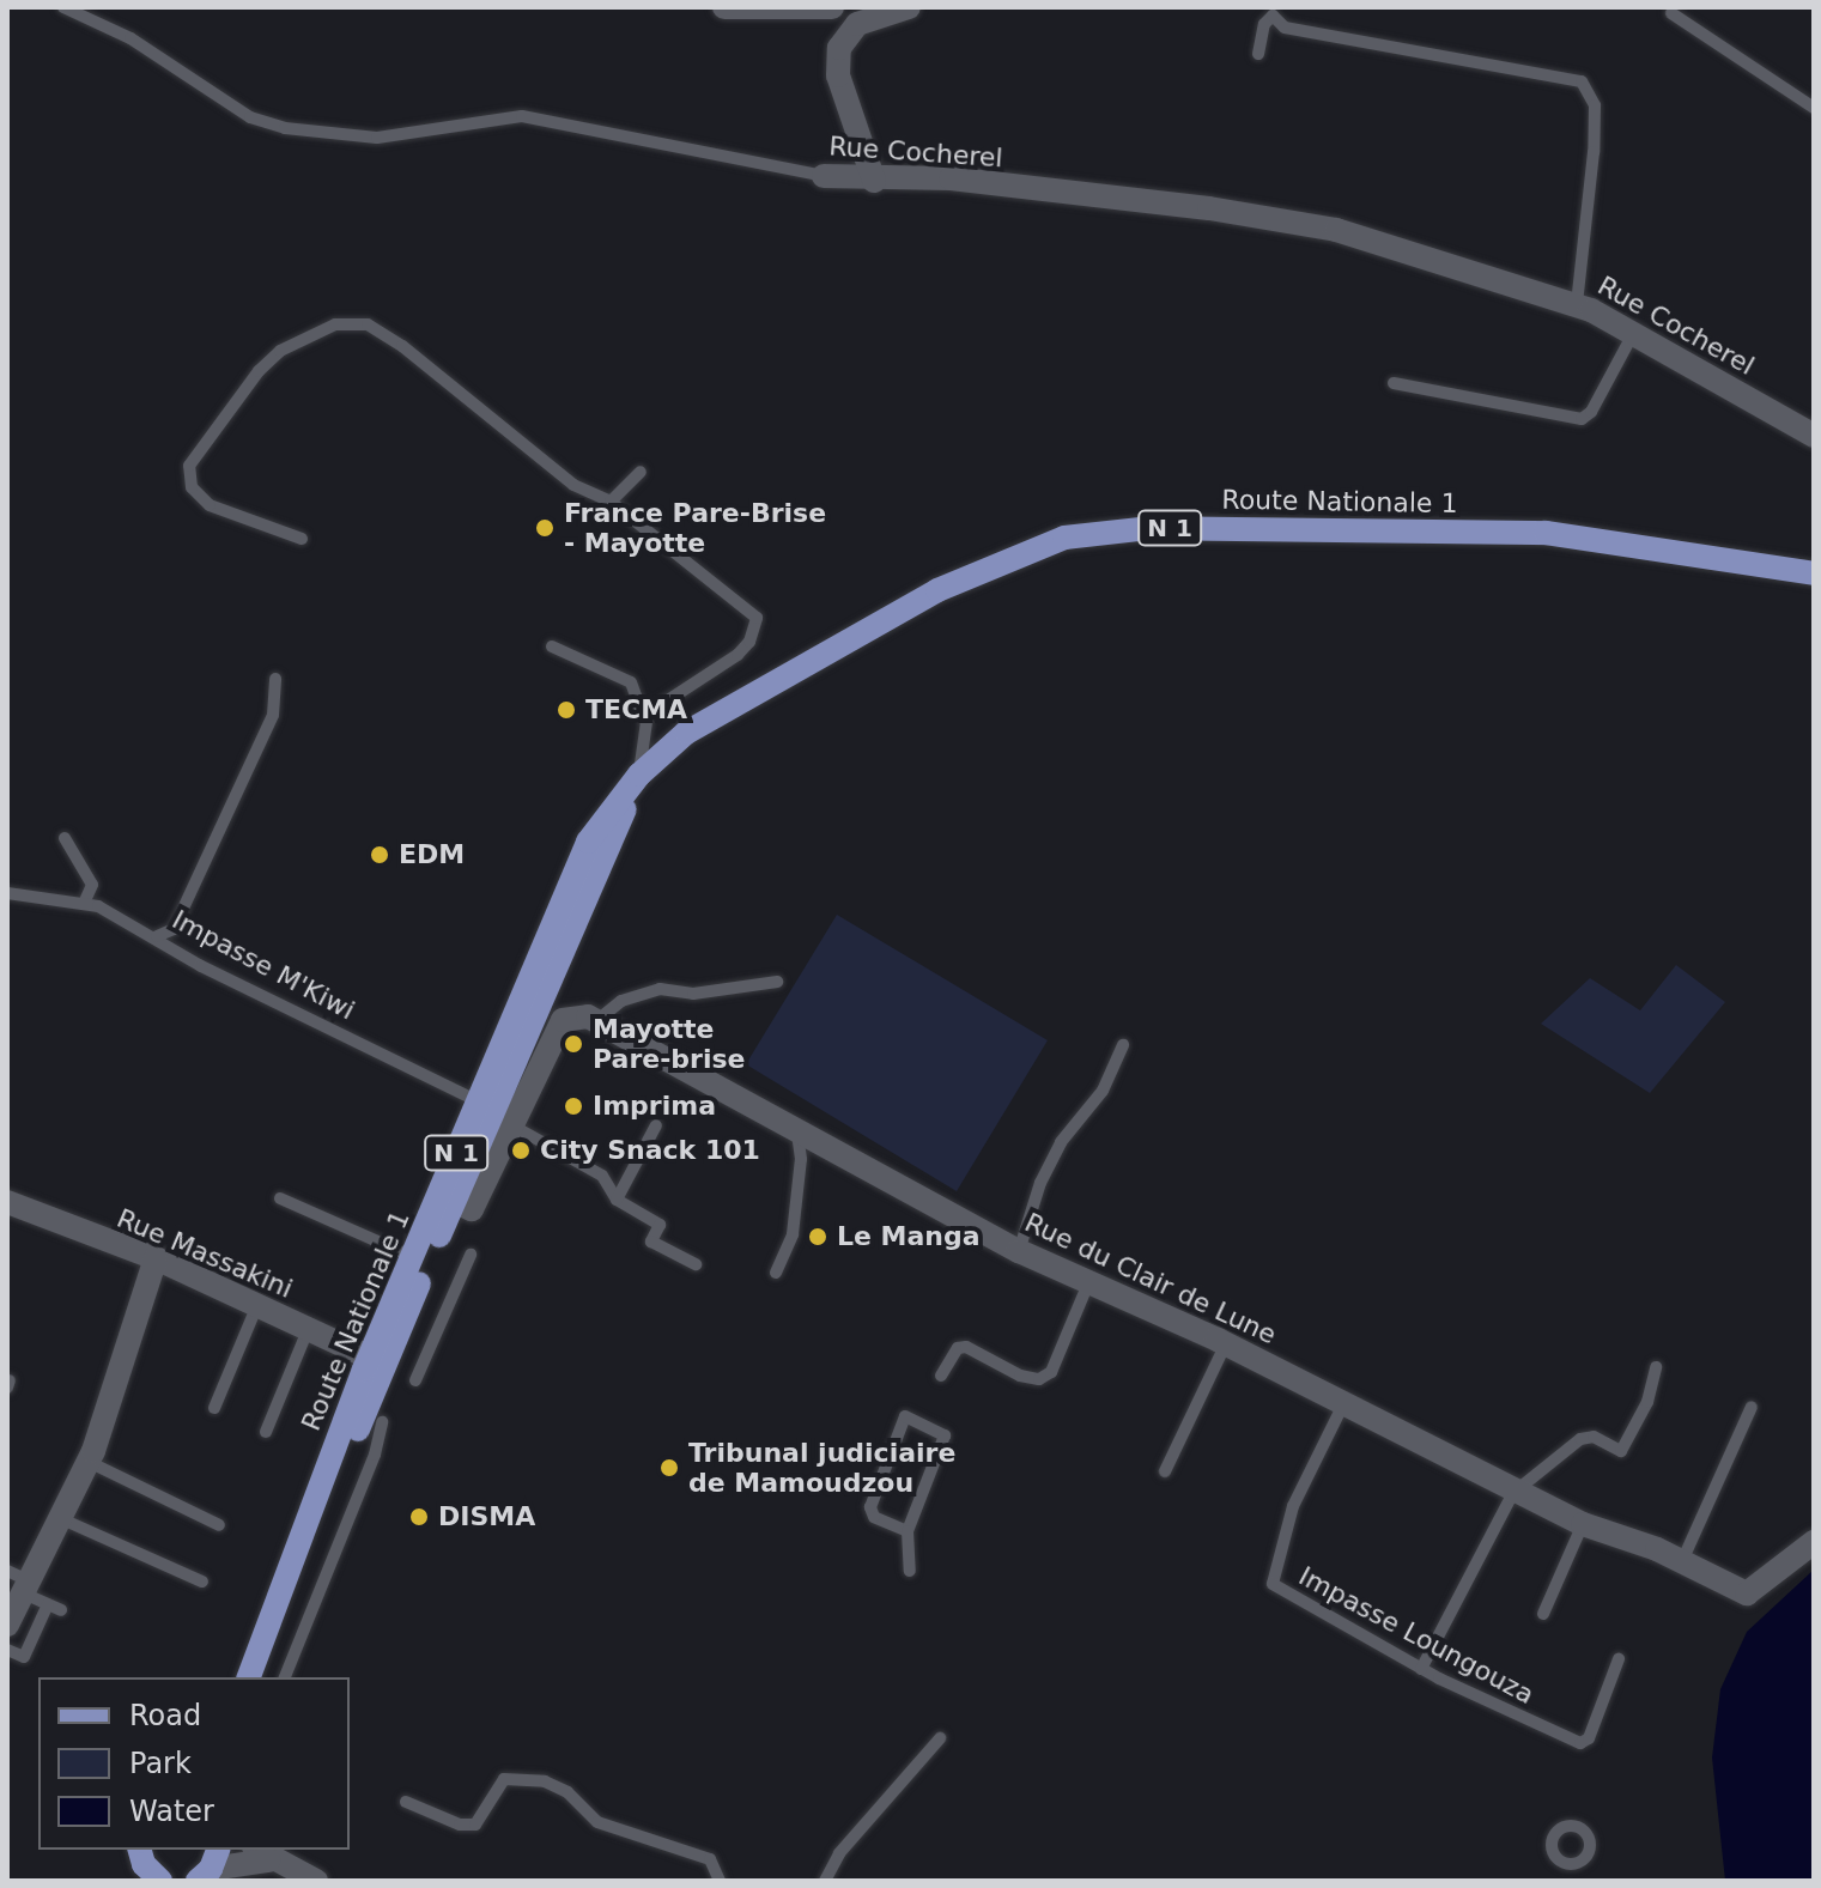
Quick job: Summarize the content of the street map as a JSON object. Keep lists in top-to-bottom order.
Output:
{
  "streets": {
    "main road": ["Route Nationale 1", "N 1"],
    "street": ["Rue Cocherel", "Rue Massakini", "Rue du Clair de Lune"],
    "lane": ["Impasse M'Kiwi", "Impasse Loungouza"]
  },
  "crossings": [
    ["Route Nationale 1", "Impasse M'Kiwi"],
    ["Route Nationale 1", "Rue Massakini"],
    ["Rue du Clair de Lune", "Impasse Loungouza"]
  ],
  "places": [
    "France Pare-Brise - Mayotte",
    "TECMA",
    "EDM",
    "Mayotte Pare-brise",
    "Imprima",
    "City Snack 101",
    "Le Manga",
    "Tribunal judiciaire de Mamoudzou",
    "DISMA"
  ],
  "legend": ["Road", "Park", "Water"]
}
